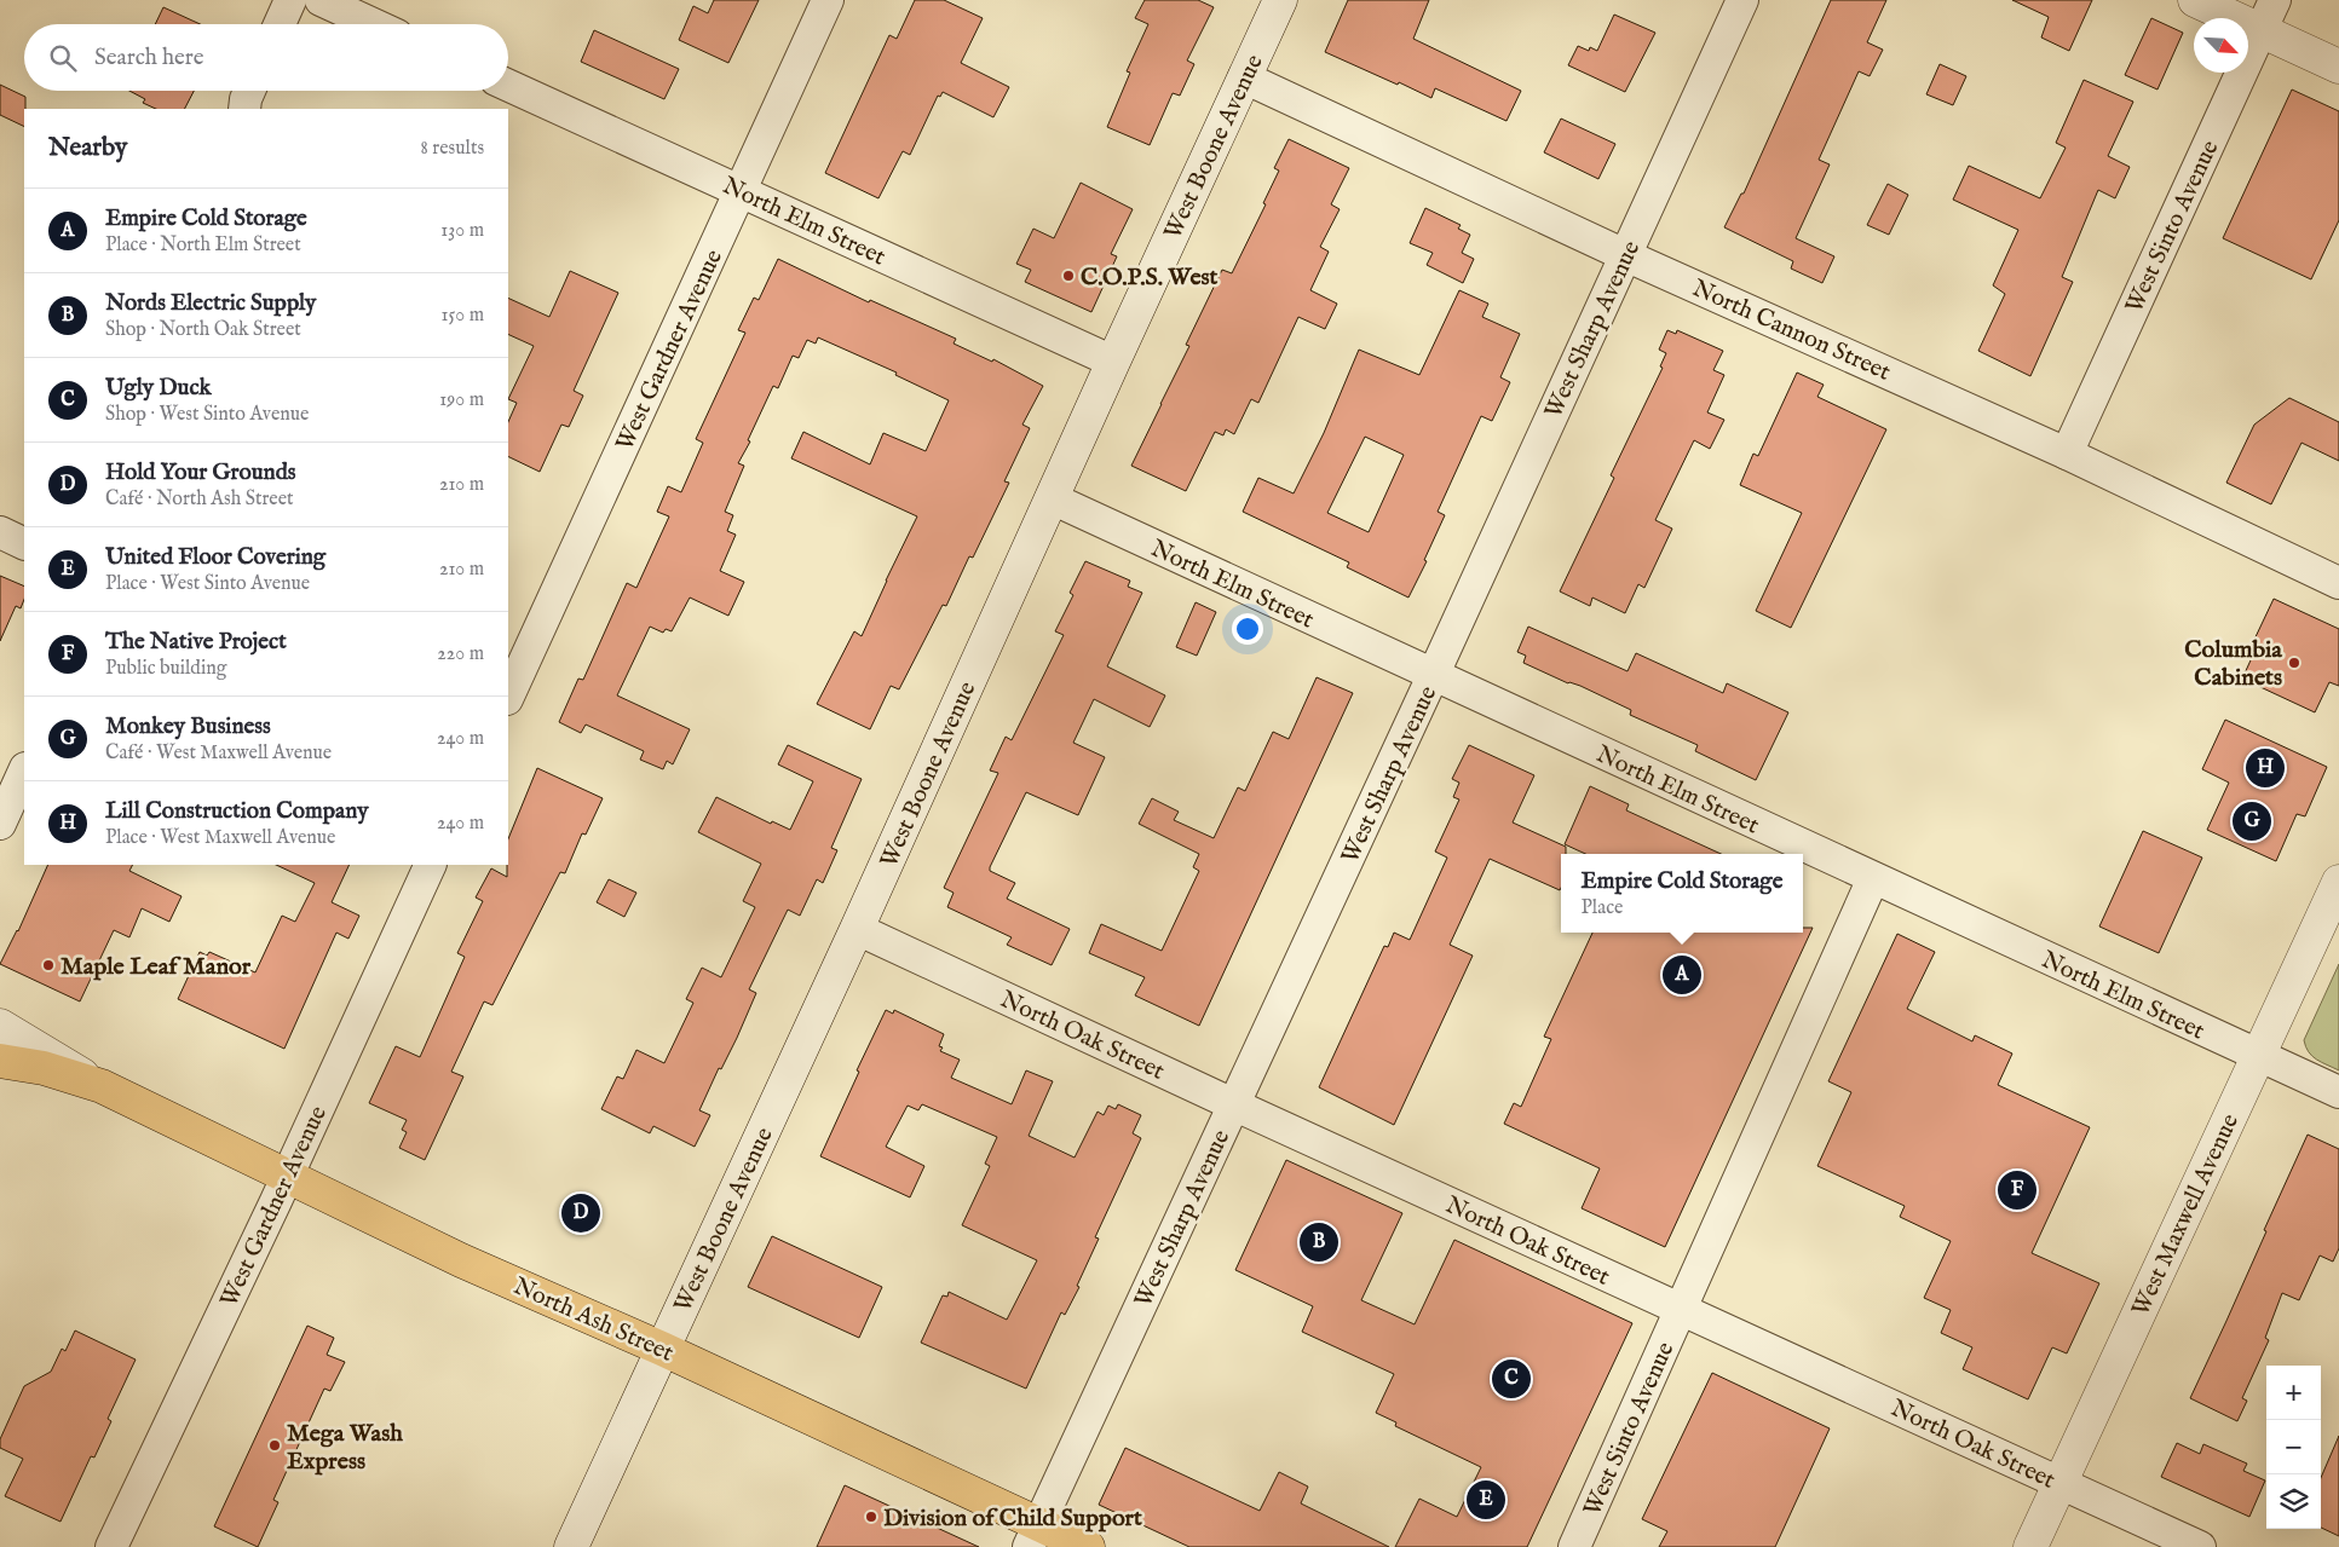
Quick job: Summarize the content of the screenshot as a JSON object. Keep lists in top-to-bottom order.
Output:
{
  "streets": {
    "main road": ["West Boone Avenue", "West Maxwell Avenue", "North Ash Street"],
    "street": [
      "North Elm Street",
      "West Sinto Avenue",
      "West Sharp Avenue",
      "North Cannon Street",
      "West Gardner Avenue",
      "North Oak Street"
    ]
  },
  "crossings": [
    ["West Boone Avenue", "North Elm Street"],
    ["West Boone Avenue", "North Cannon Street"],
    ["West Boone Avenue", "North Oak Street"],
    ["West Boone Avenue", "North Ash Street"],
    ["North Elm Street", "West Sinto Avenue"],
    ["North Elm Street", "West Sharp Avenue"],
    ["North Elm Street", "West Gardner Avenue"],
    ["North Elm Street", "West Maxwell Avenue"],
    ["West Sinto Avenue", "North Cannon Street"],
    ["West Sinto Avenue", "North Oak Street"],
    ["West Sharp Avenue", "North Cannon Street"],
    ["West Sharp Avenue", "North Oak Street"],
    ["West Sharp Avenue", "North Ash Street"],
    ["West Gardner Avenue", "North Ash Street"],
    ["North Oak Street", "West Maxwell Avenue"]
  ],
  "places": [
    "C.O.P.S. West",
    "Columbia Cabinets",
    "Maple Leaf Manor",
    "Mega Wash Express",
    "Division of Child Support"
  ],
  "north": "bottom right",
  "page": {
    "search": "Search here",
    "heading": ["Nearby", "8 results"],
    "list": [
      {
        "mark": "A",
        "name": "Empire Cold Storage",
        "note": "Place · North Elm Street",
        "value": "130 m"
      },
      {
        "mark": "B",
        "name": "Nords Electric Supply",
        "note": "Shop · North Oak Street",
        "value": "150 m"
      },
      {
        "mark": "C",
        "name": "Ugly Duck",
        "note": "Shop · West Sinto Avenue",
        "value": "190 m"
      },
      {
        "mark": "D",
        "name": "Hold Your Grounds",
        "note": "Café · North Ash Street",
        "value": "210 m"
      },
      {
        "mark": "E",
        "name": "United Floor Covering",
        "note": "Place · West Sinto Avenue",
        "value": "210 m"
      },
      {
        "mark": "F",
        "name": "The Native Project",
        "note": "Public building",
        "value": "220 m"
      },
      {
        "mark": "G",
        "name": "Monkey Business",
        "note": "Café · West Maxwell Avenue",
        "value": "240 m"
      },
      {
        "mark": "H",
        "name": "Lill Construction Company",
        "note": "Place · West Maxwell Avenue",
        "value": "240 m"
      }
    ],
    "pins": [
      "H",
      "G",
      "A",
      "F",
      "D",
      "B",
      "C",
      "E"
    ],
    "popup": ["Empire Cold Storage", "Place"],
    "map_buttons": ["+", "−"]
  }
}
